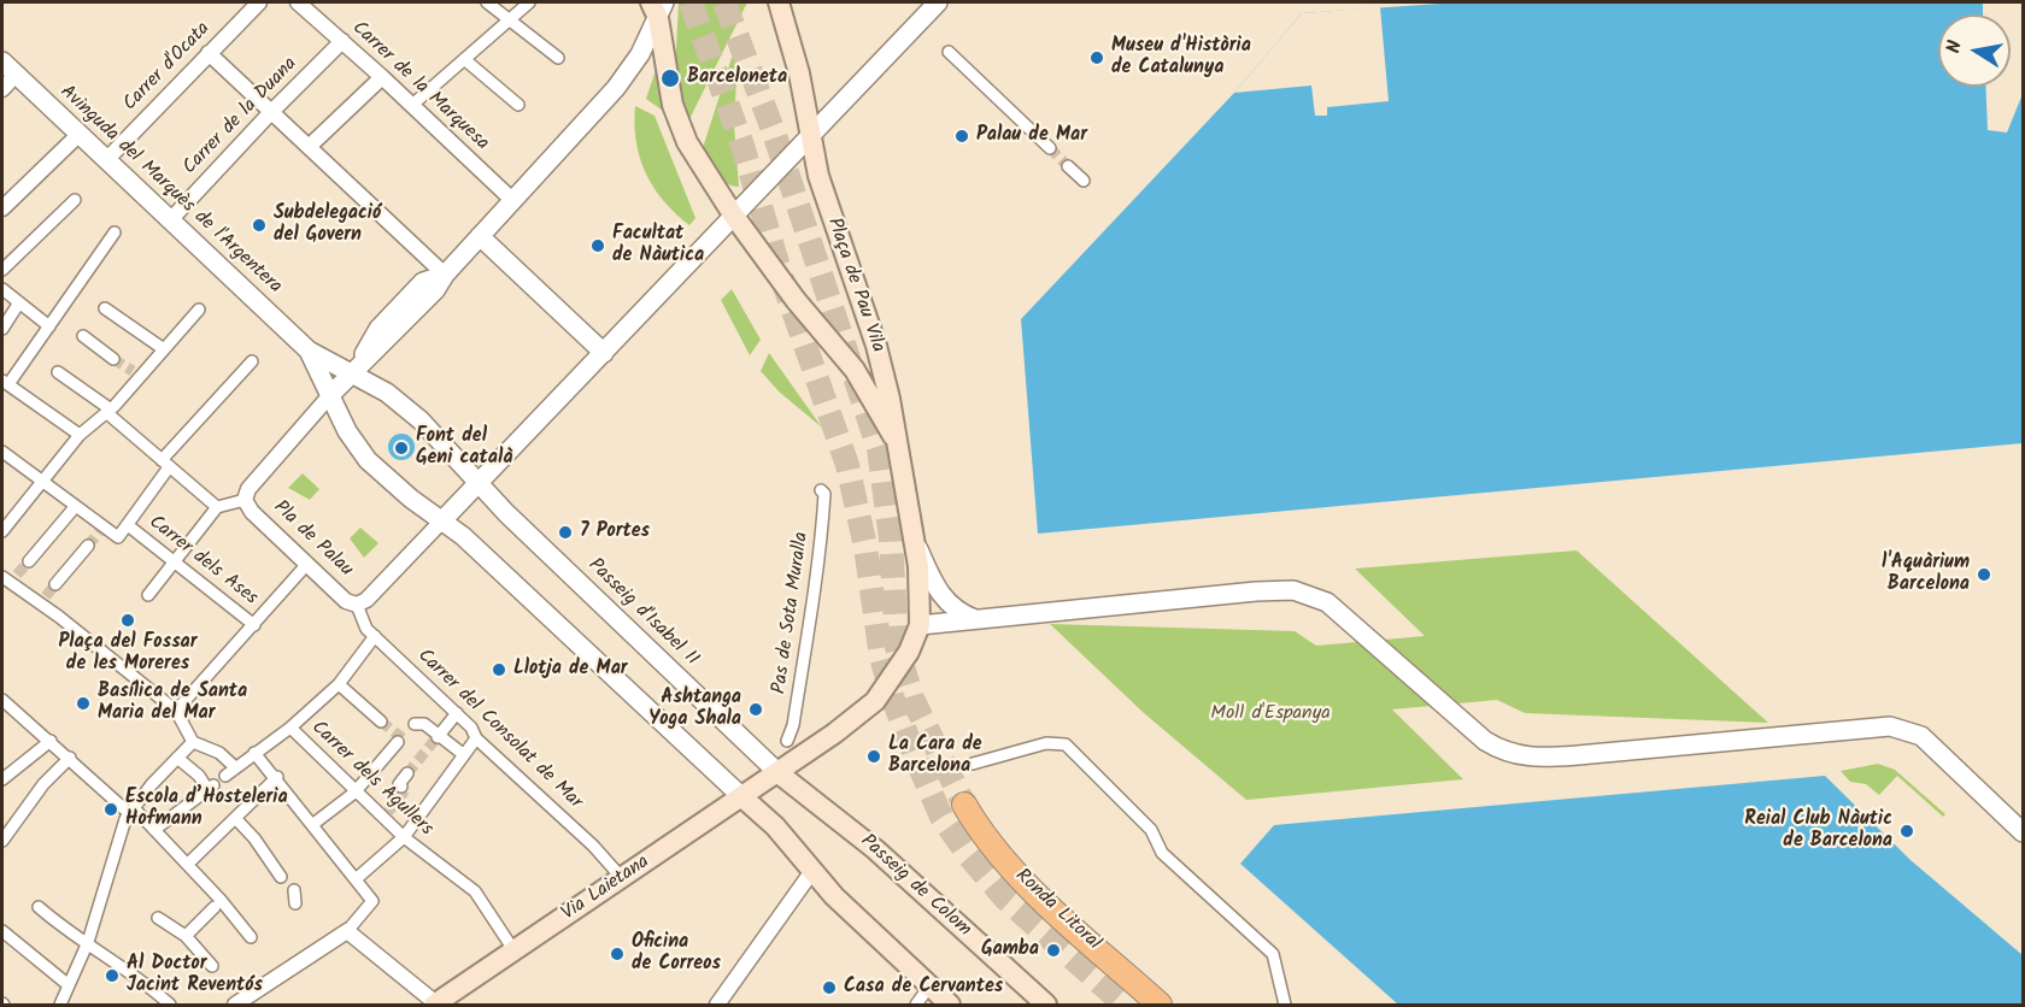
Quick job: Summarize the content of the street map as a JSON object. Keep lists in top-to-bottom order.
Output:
{
  "streets": {
    "highway": ["Ronda Litoral"],
    "main road": ["Plaça de Pau Vila", "Passeig de Colom", "Via Laietana"],
    "street": [
      "Carrer d'Ocata",
      "Carrer de la Marquesa",
      "Carrer de la Duana",
      "Avinguda del Marquès de l'Argentera",
      "Pla de Palau",
      "Carrer dels Ases",
      "Passeig d'Isabel II",
      "Pas de Sota Muralla",
      "Carrer del Consolat de Mar",
      "Carrer dels Agullers"
    ]
  },
  "crossings": [
    ["Carrer d'Ocata", "Avinguda del Marquès de l'Argentera"],
    ["Carrer de la Marquesa", "Carrer de la Duana"],
    ["Carrer de la Marquesa", "Pla de Palau"],
    ["Carrer de la Duana", "Avinguda del Marquès de l'Argentera"],
    ["Avinguda del Marquès de l'Argentera", "Pla de Palau"],
    ["Avinguda del Marquès de l'Argentera", "Passeig d'Isabel II"],
    ["Plaça de Pau Vila", "Pla de Palau"],
    ["Plaça de Pau Vila", "Passeig d'Isabel II"],
    ["Plaça de Pau Vila", "Passeig de Colom"],
    ["Plaça de Pau Vila", "Via Laietana"],
    ["Pla de Palau", "Passeig d'Isabel II"],
    ["Pla de Palau", "Carrer del Consolat de Mar"],
    ["Passeig d'Isabel II", "Passeig de Colom"],
    ["Passeig d'Isabel II", "Via Laietana"],
    ["Carrer del Consolat de Mar", "Via Laietana"],
    ["Carrer dels Agullers", "Via Laietana"],
    ["Passeig de Colom", "Via Laietana"]
  ],
  "parks": ["Moll d'Espanya"],
  "places": [
    "Museu d'Història de Catalunya",
    "Barceloneta",
    "Palau de Mar",
    "Subdelegació del Govern",
    "Facultat de Nàutica",
    "Font del Geni català",
    "7 Portes",
    "l'Aquàrium Barcelona",
    "Plaça del Fossar de les Moreres",
    "Llotja de Mar",
    "Basílica de Santa Maria del Mar",
    "Ashtanga Yoga Shala",
    "La Cara de Barcelona",
    "Escola d’Hosteleria Hofmann",
    "Reial Club Nàutic de Barcelona",
    "Gamba",
    "Oficina de Correos",
    "Al Doctor Jacint Reventós",
    "Casa de Cervantes"
  ],
  "north": "left"
}
